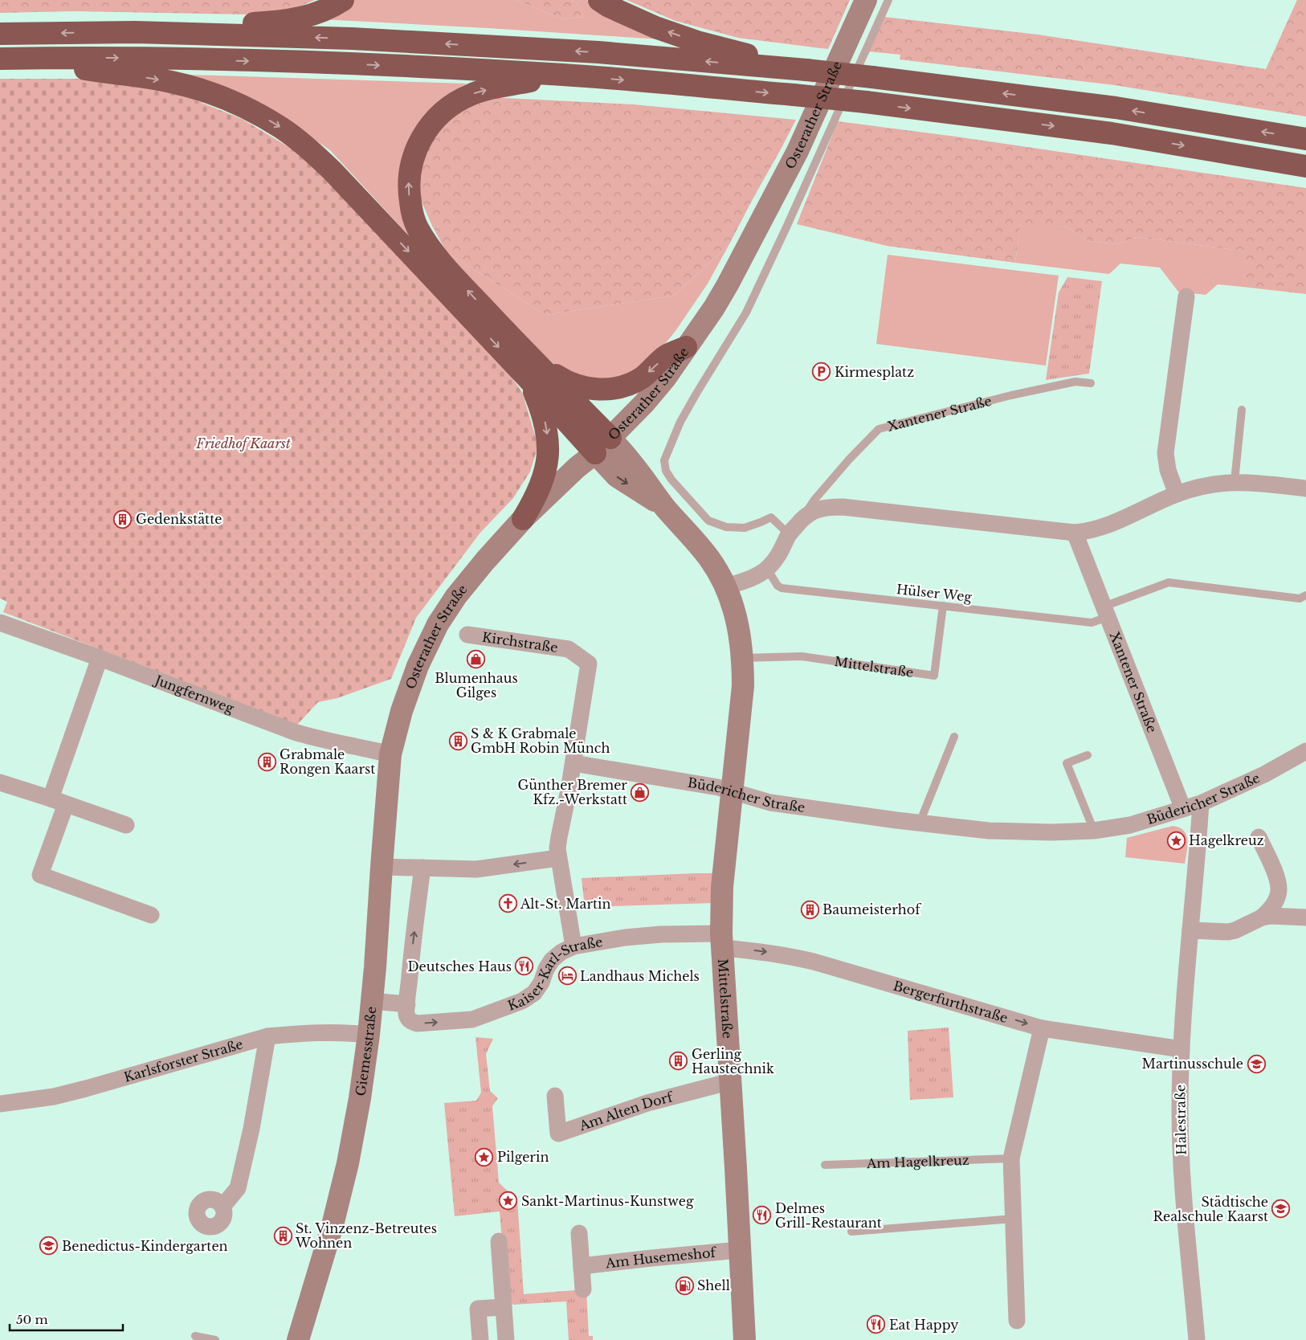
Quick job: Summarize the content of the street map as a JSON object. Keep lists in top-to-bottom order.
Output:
{
  "streets": {
    "main road": ["Osterather Straße", "Mittelstraße", "Giemesstraße"],
    "street": [
      "Xantener Straße",
      "Kirchstraße",
      "Jungfernweg",
      "Büdericher Straße",
      "Kaiser-Karl-Straße",
      "Bergerfurthstraße",
      "Karlsforster Straße",
      "Am Alten Dorf",
      "Halestraße",
      "Am Husemeshof"
    ],
    "lane": ["Hülser Weg", "Am Hagelkreuz"]
  },
  "crossings": [
    ["Osterather Straße", "Mittelstraße"],
    ["Osterather Straße", "Jungfernweg"],
    ["Osterather Straße", "Giemesstraße"],
    ["Xantener Straße", "Hülser Weg"],
    ["Xantener Straße", "Mittelstraße"],
    ["Xantener Straße", "Büdericher Straße"],
    ["Hülser Weg", "Mittelstraße"],
    ["Kirchstraße", "Büdericher Straße"],
    ["Kirchstraße", "Kaiser-Karl-Straße"],
    ["Mittelstraße", "Büdericher Straße"],
    ["Mittelstraße", "Kaiser-Karl-Straße"],
    ["Mittelstraße", "Bergerfurthstraße"],
    ["Mittelstraße", "Am Alten Dorf"],
    ["Mittelstraße", "Am Husemeshof"],
    ["Jungfernweg", "Giemesstraße"],
    ["Büdericher Straße", "Halestraße"],
    ["Kaiser-Karl-Straße", "Bergerfurthstraße"],
    ["Bergerfurthstraße", "Halestraße"],
    ["Giemesstraße", "Karlsforster Straße"]
  ],
  "one_way": ["Bergerfurthstraße"],
  "parks": ["Friedhof Kaarst"],
  "places": {
    "parking": ["Kirmesplatz"],
    "building": [
      "Gedenkstätte",
      "S & K Grabmale GmbH Robin Münch",
      "Grabmale Rongen Kaarst",
      "Baumeisterhof",
      "Gerling Haustechnik",
      "St. Vinzenz-Betreutes Wohnen"
    ],
    "shop": ["Blumenhaus Gilges", "Günther Bremer Kfz.-Werkstatt"],
    "place": ["Hagelkreuz", "Pilgerin", "Sankt-Martinus-Kunstweg"],
    "church": ["Alt-St. Martin"],
    "restaurant": ["Deutsches Haus", "Delmes Grill-Restaurant", "Eat Happy"],
    "hotel": ["Landhaus Michels"],
    "school or university": ["Martinusschule", "Städtische Realschule Kaarst", "Benedictus-Kindergarten"],
    "fuel station": ["Shell"]
  },
  "scale_bar": "50 m"
}
